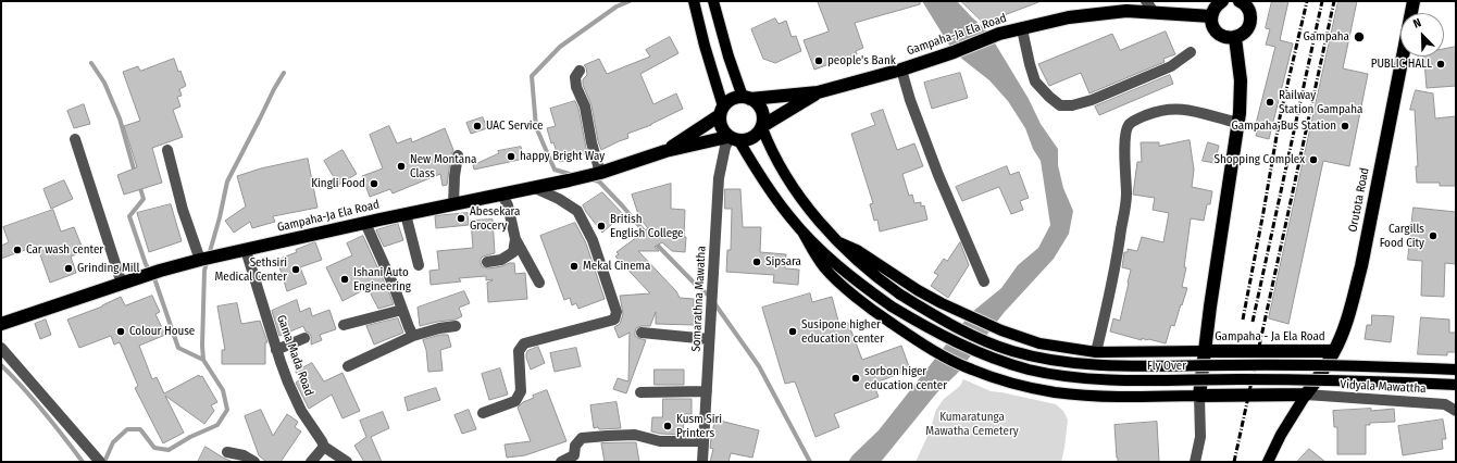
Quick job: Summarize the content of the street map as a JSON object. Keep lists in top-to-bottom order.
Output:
{
  "streets": {
    "highway": ["Gampaha-Ja Ela Road", "Orutota Road", "Gampaha - Ja Ela Road"],
    "main road": ["Fly Over"],
    "street": ["Somarathna Mawatha", "Gama Mada Road", "Vidyala Mawattha"]
  },
  "crossings": [
    ["Gampaha-Ja Ela Road", "Somarathna Mawatha"],
    ["Gampaha-Ja Ela Road", "Gama Mada Road"],
    ["Gampaha-Ja Ela Road", "Fly Over"],
    ["Orutota Road", "Gampaha - Ja Ela Road"],
    ["Orutota Road", "Vidyala Mawattha"],
    ["Somarathna Mawatha", "Fly Over"]
  ],
  "parks": ["Kumaratunga Mawatha Cemetery"],
  "places": [
    "Gampaha",
    "people's Bank",
    "PUBLIC HALL",
    "Railway Station Gampaha",
    "UAC Service",
    "Gampaha Bus Station",
    "happy Bright Way",
    "Shopping Complex",
    "New Montana Class",
    "Kingli Food",
    "Abesekara Grocery",
    "British English College",
    "Cargills Food City",
    "Car wash center",
    "Sipsara",
    "Mekal Cinema",
    "Grinding Mill",
    "Sethsiri Medical Center",
    "Ishani Auto Engineering",
    "Colour House",
    "Susipone higher education center",
    "sorbon higer education center",
    "Kusm Siri Printers"
  ],
  "north": "top left"
}
